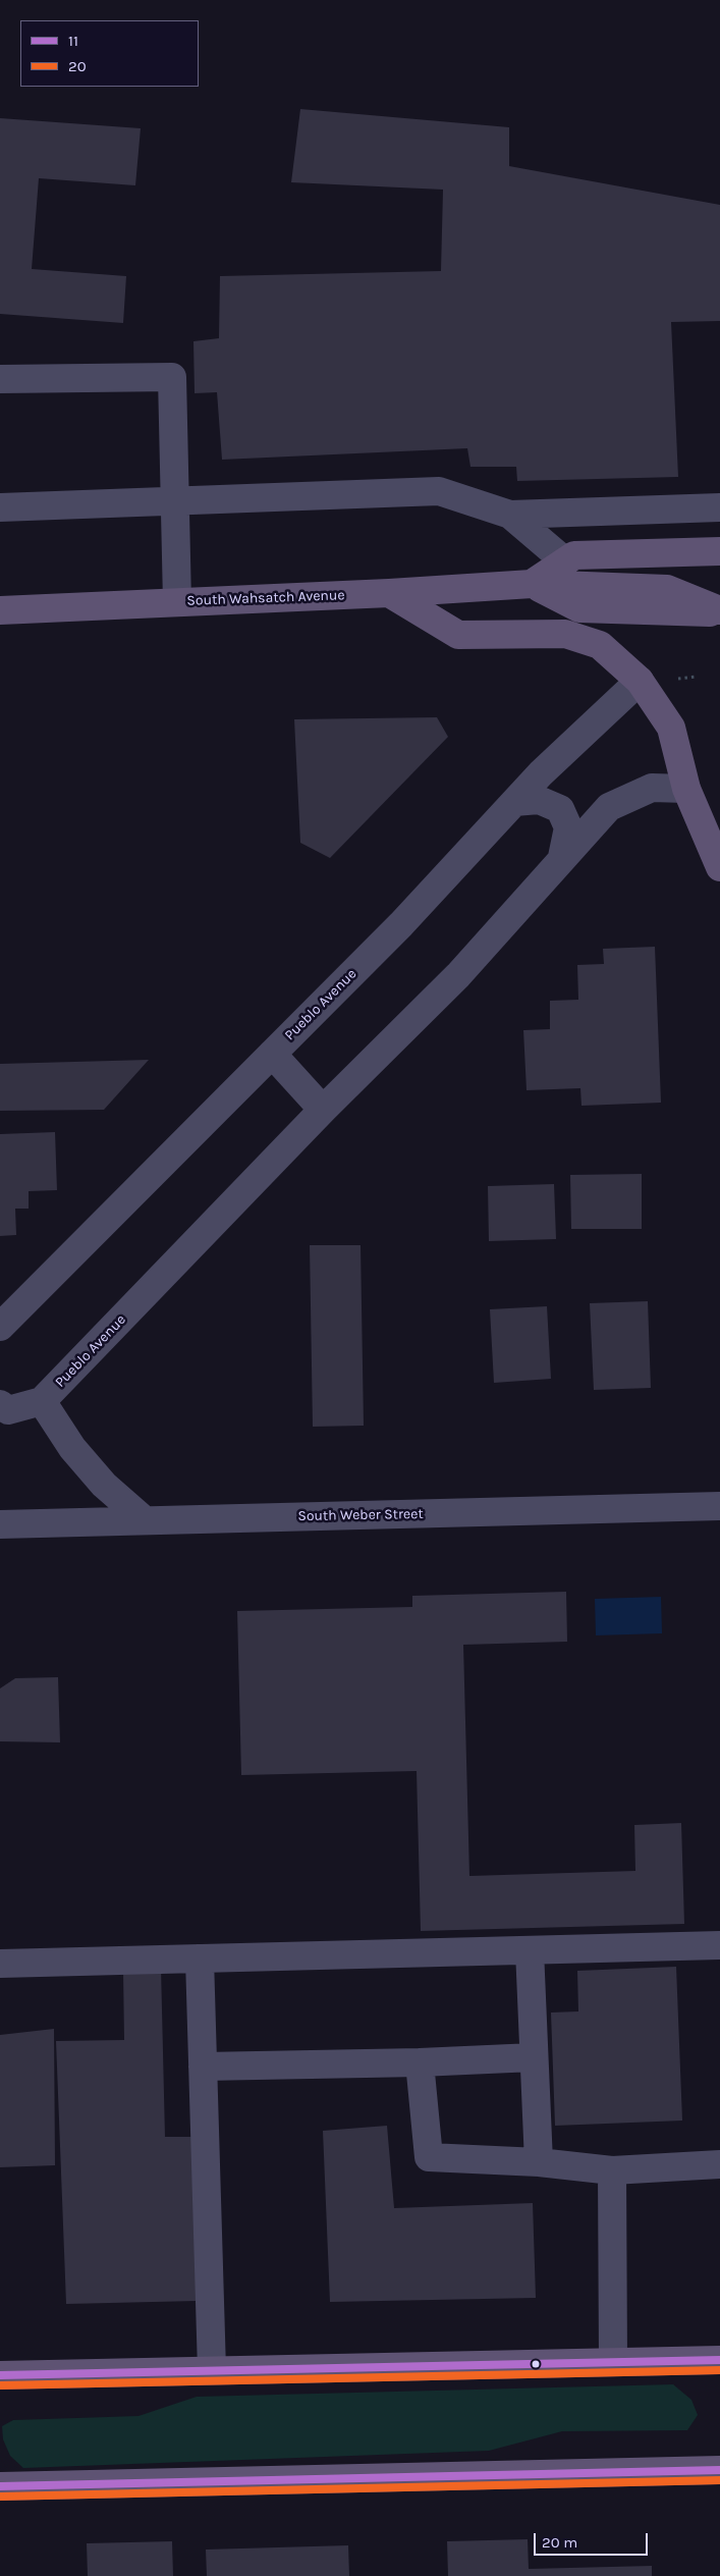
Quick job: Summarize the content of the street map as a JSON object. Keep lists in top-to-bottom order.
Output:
{
  "streets": {
    "main road": ["South Wahsatch Avenue"],
    "street": ["Pueblo Avenue", "South Weber Street"]
  },
  "lines": ["transit line 11", "transit line 20"],
  "legend": ["11", "20"],
  "scale_bar": "20 m"
}
